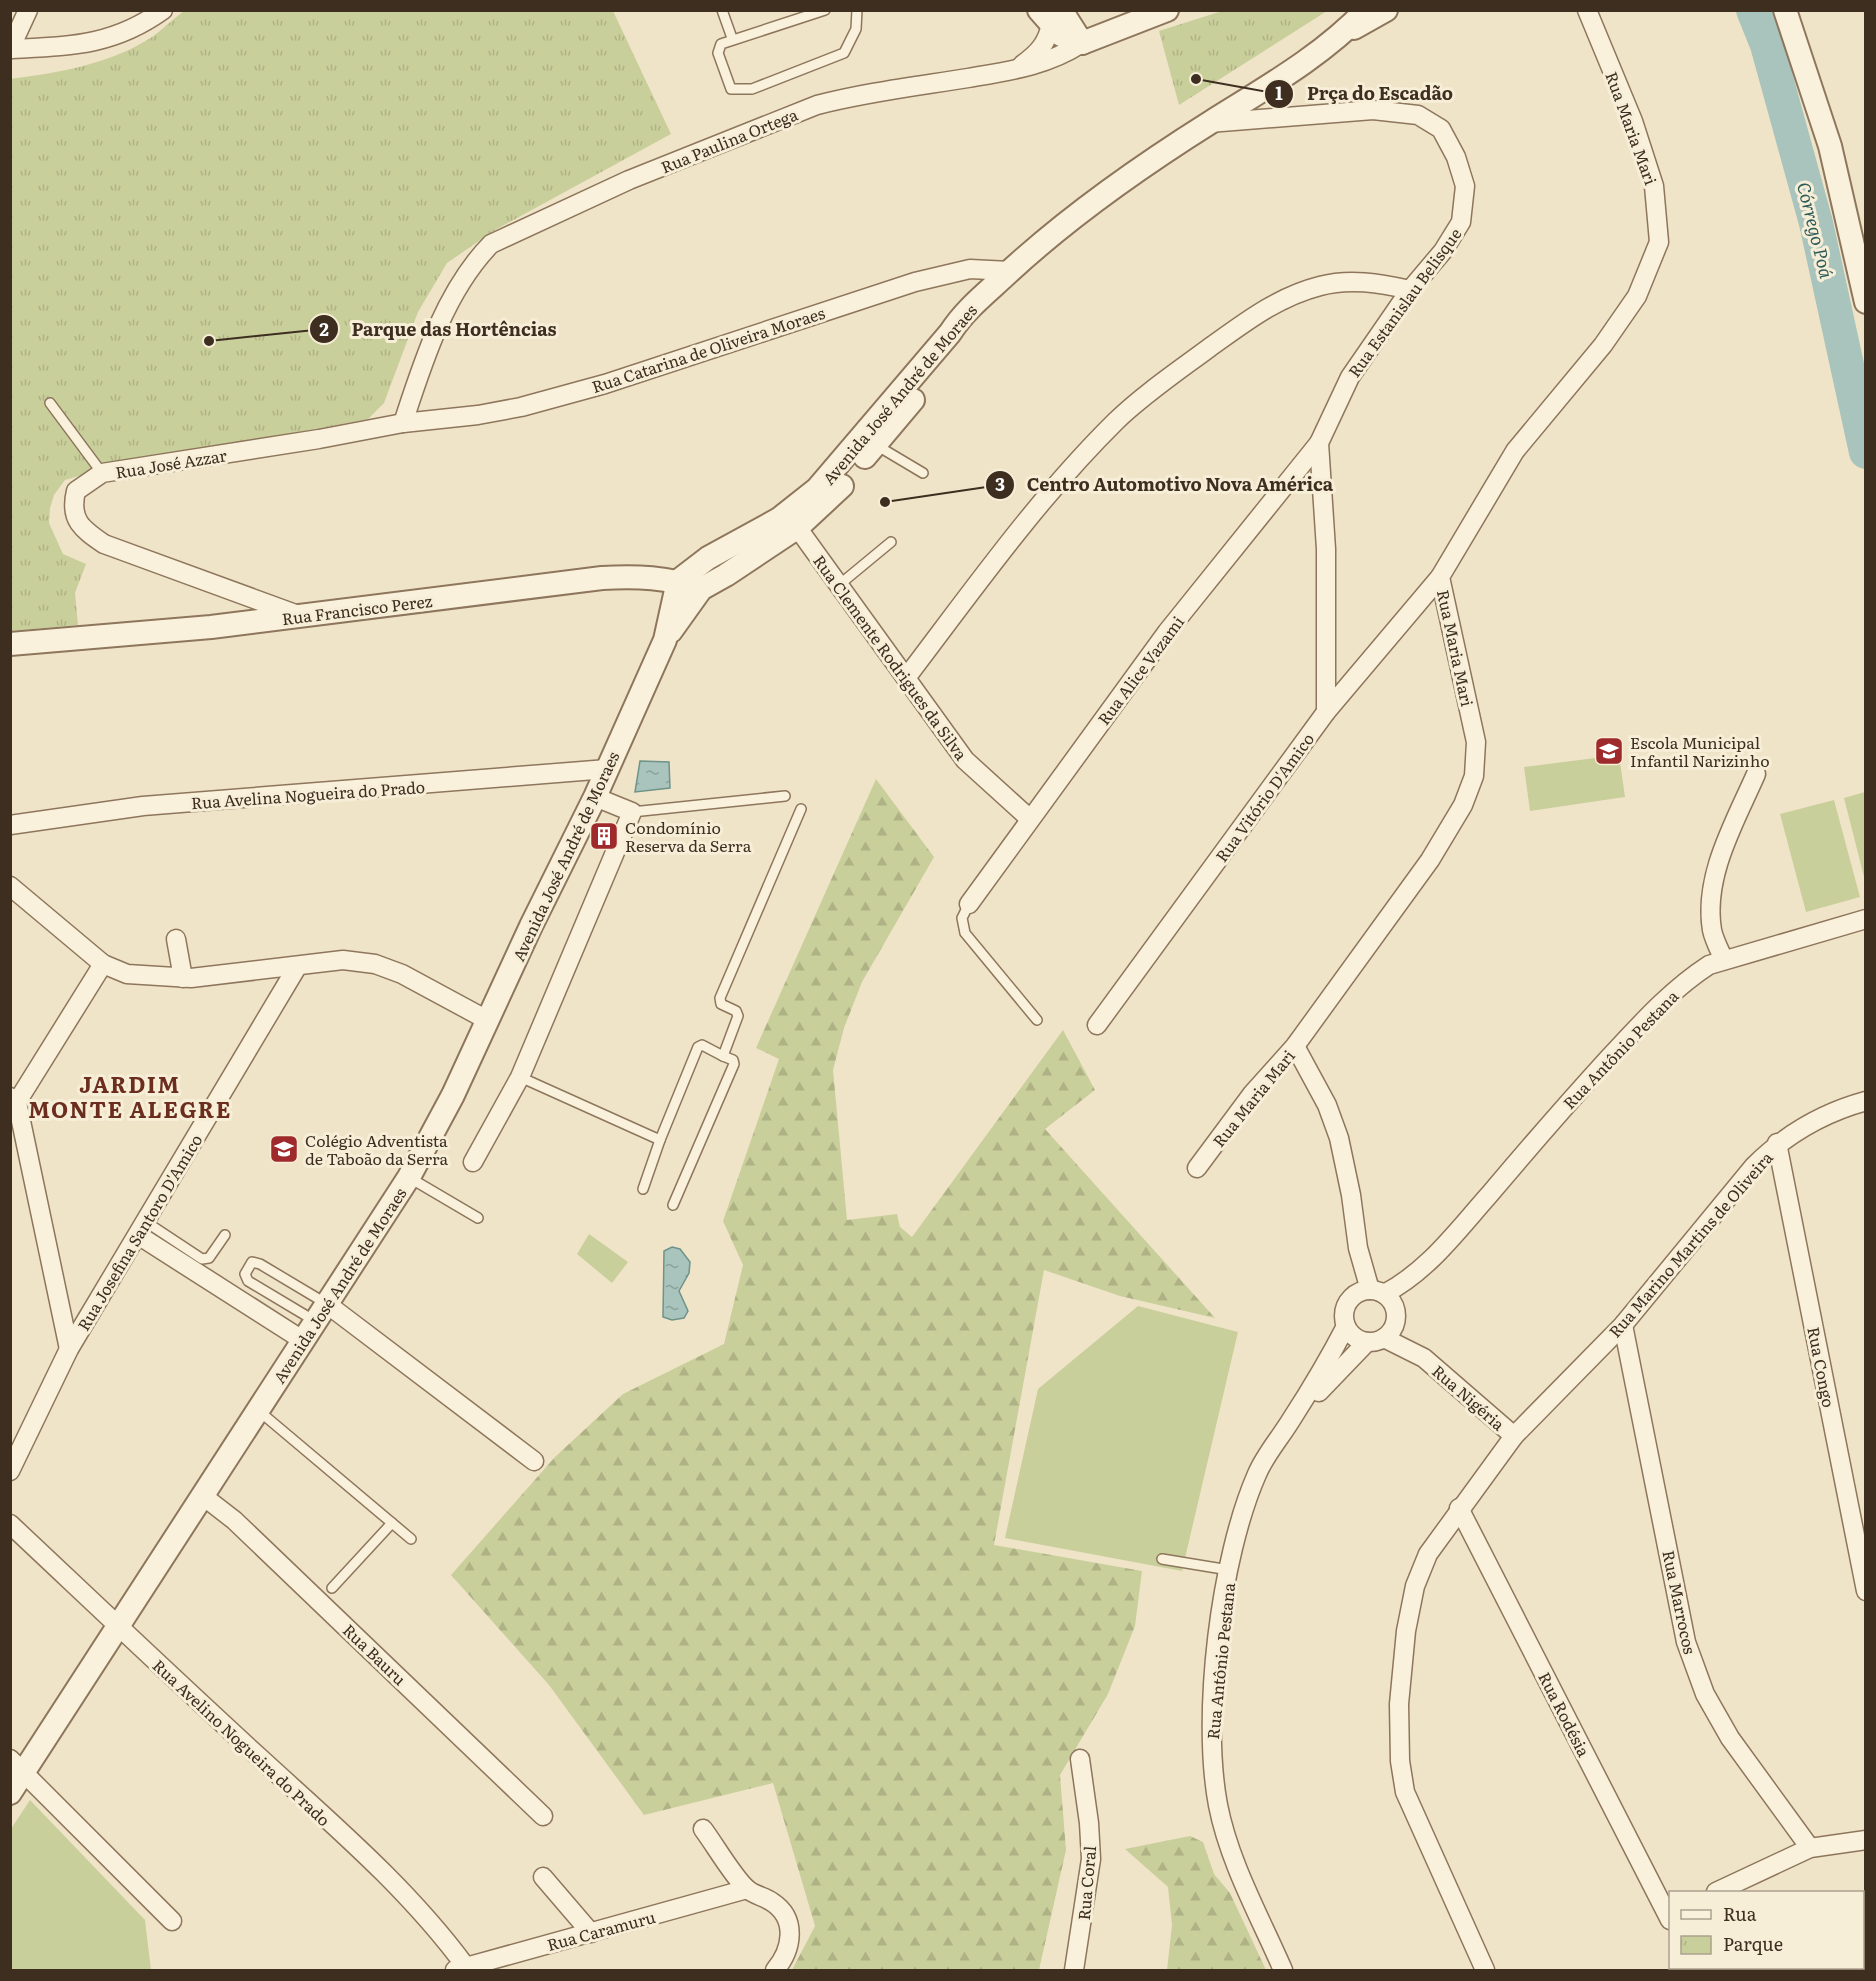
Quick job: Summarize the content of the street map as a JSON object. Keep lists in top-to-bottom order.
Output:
{
  "streets": {
    "street": [
      "Rua Maria Mari",
      "Rua Paulina Ortega",
      "Rua Estanislau Belisque",
      "Rua Catarina de Oliveira Moraes",
      "Avenida José André de Moraes",
      "Rua José Azzar",
      "Rua Francisco Perez",
      "Rua Clemente Rodrigues da Silva",
      "Rua Alice Vazami",
      "Rua Avelina Nogueira do Prado",
      "Rua Vitório D'Amico",
      "Rua Antônio Pestana",
      "Rua Josefina Santoro D'Amico",
      "Rua Marino Martins de Oliveira",
      "Rua Congo",
      "Rua Nigéria",
      "Rua Marrocos",
      "Rua Bauru",
      "Rua Rodésia",
      "Rua Avelino Nogueira do Prado",
      "Rua Coral",
      "Rua Caramuru"
    ]
  },
  "crossings": [
    ["Rua Maria Mari", "Rua Vitório D'Amico"],
    ["Rua Paulina Ortega", "Rua Catarina de Oliveira Moraes"],
    ["Rua Paulina Ortega", "Rua José Azzar"],
    ["Rua Estanislau Belisque", "Avenida José André de Moraes"],
    ["Rua Estanislau Belisque", "Rua Alice Vazami"],
    ["Rua Catarina de Oliveira Moraes", "Avenida José André de Moraes"],
    ["Rua Catarina de Oliveira Moraes", "Rua José Azzar"],
    ["Avenida José André de Moraes", "Rua Francisco Perez"],
    ["Avenida José André de Moraes", "Rua Clemente Rodrigues da Silva"],
    ["Avenida José André de Moraes", "Rua Avelina Nogueira do Prado"],
    ["Avenida José André de Moraes", "Rua Bauru"],
    ["Avenida José André de Moraes", "Rua Avelino Nogueira do Prado"],
    ["Rua José Azzar", "Rua Francisco Perez"],
    ["Rua Clemente Rodrigues da Silva", "Rua Alice Vazami"],
    ["Rua Antônio Pestana", "Rua Nigéria"],
    ["Rua Marino Martins de Oliveira", "Rua Congo"],
    ["Rua Marino Martins de Oliveira", "Rua Nigéria"],
    ["Rua Marino Martins de Oliveira", "Rua Marrocos"],
    ["Rua Marino Martins de Oliveira", "Rua Rodésia"],
    ["Rua Avelino Nogueira do Prado", "Rua Caramuru"]
  ],
  "districts": ["JARDIM MONTE ALEGRE"],
  "water": ["Córrego Poá"],
  "places": {
    "other": ["Prça do Escadão", "Parque das Hortências", "Centro Automotivo Nova América"],
    "school or university": ["Escola Municipal Infantil Narizinho", "Colégio Adventista de Taboão da Serra"],
    "building": ["Condomínio Reserva da Serra"]
  },
  "legend": ["Rua", "Parque"]
}
